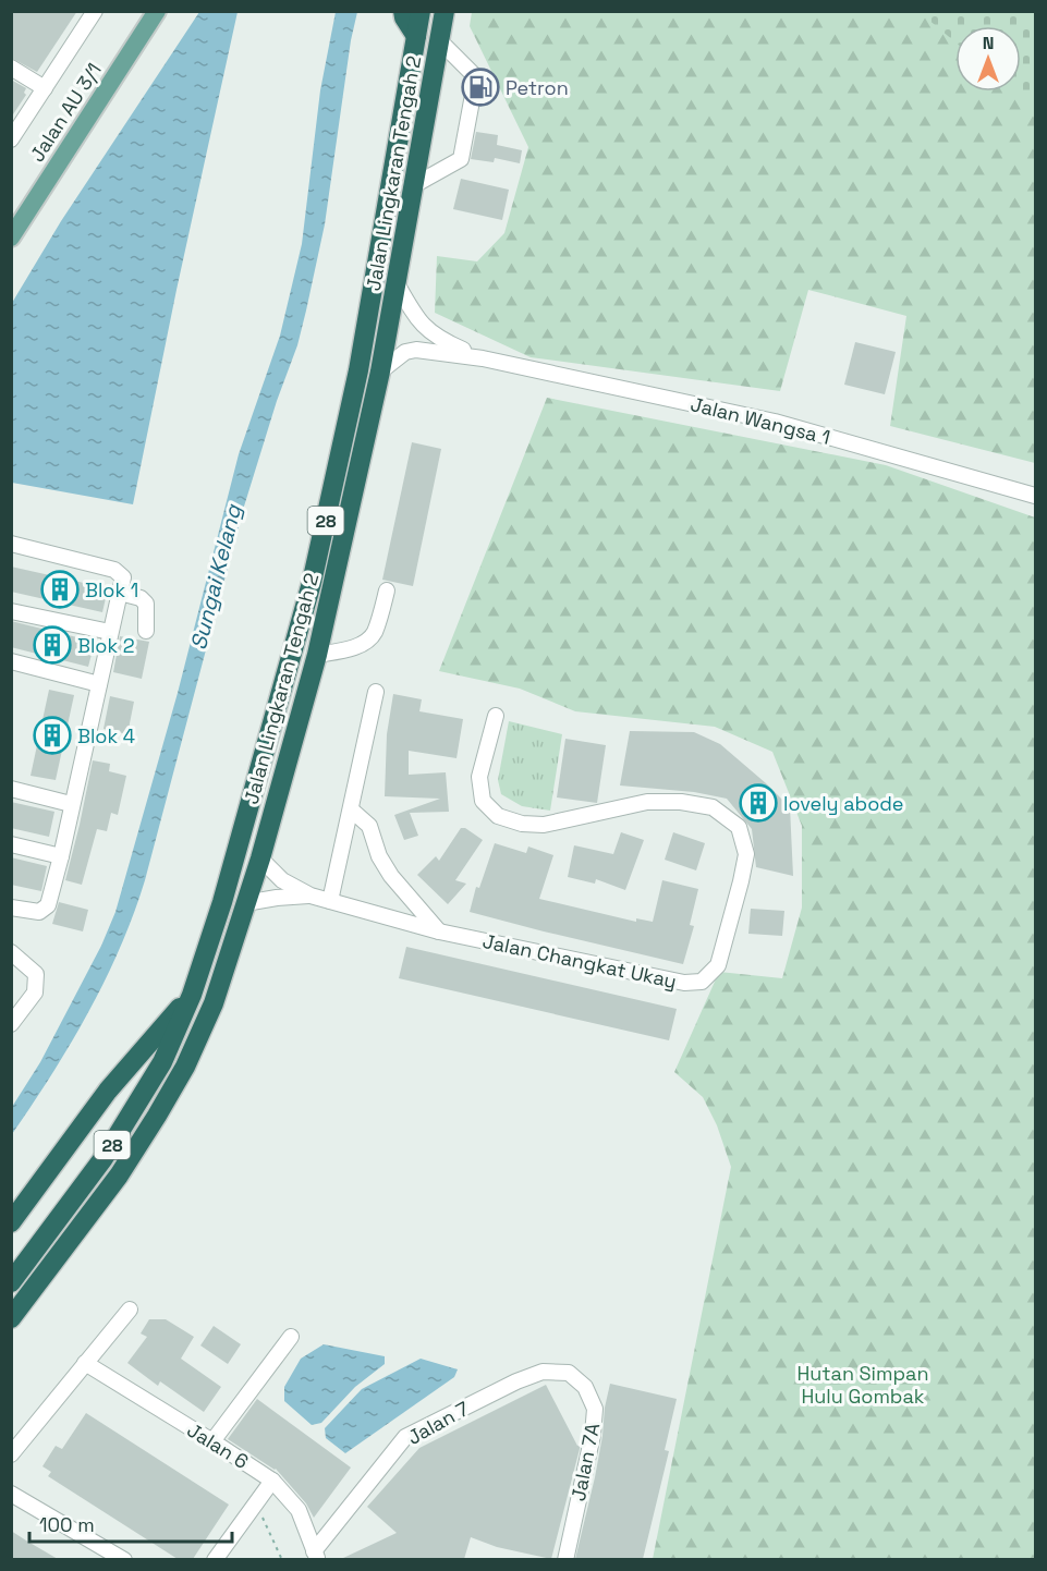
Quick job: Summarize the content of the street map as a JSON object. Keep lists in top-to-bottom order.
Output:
{
  "streets": {
    "highway": ["Jalan Lingkaran Tengah 2", "28"],
    "main road": ["Jalan AU 3/1"],
    "street": [
      "Jalan Wangsa 1",
      "Jalan Changkat Ukay",
      "Jalan 7",
      "Jalan 6",
      "Jalan 7A"
    ]
  },
  "crossings": [
    ["Jalan Lingkaran Tengah 2", "Jalan Wangsa 1"],
    ["Jalan Lingkaran Tengah 2", "Jalan Changkat Ukay"],
    ["Jalan 7", "Jalan 6"],
    ["Jalan 7", "Jalan 7A"]
  ],
  "water": ["Sungai Kelang"],
  "parks": ["Hutan Simpan Hulu Gombak"],
  "places": {
    "fuel station": ["Petron"],
    "building": [
      "Blok 1",
      "Blok 2",
      "Blok 4",
      "lovely abode"
    ]
  },
  "scale_bar": "100 m",
  "north": "top"
}
